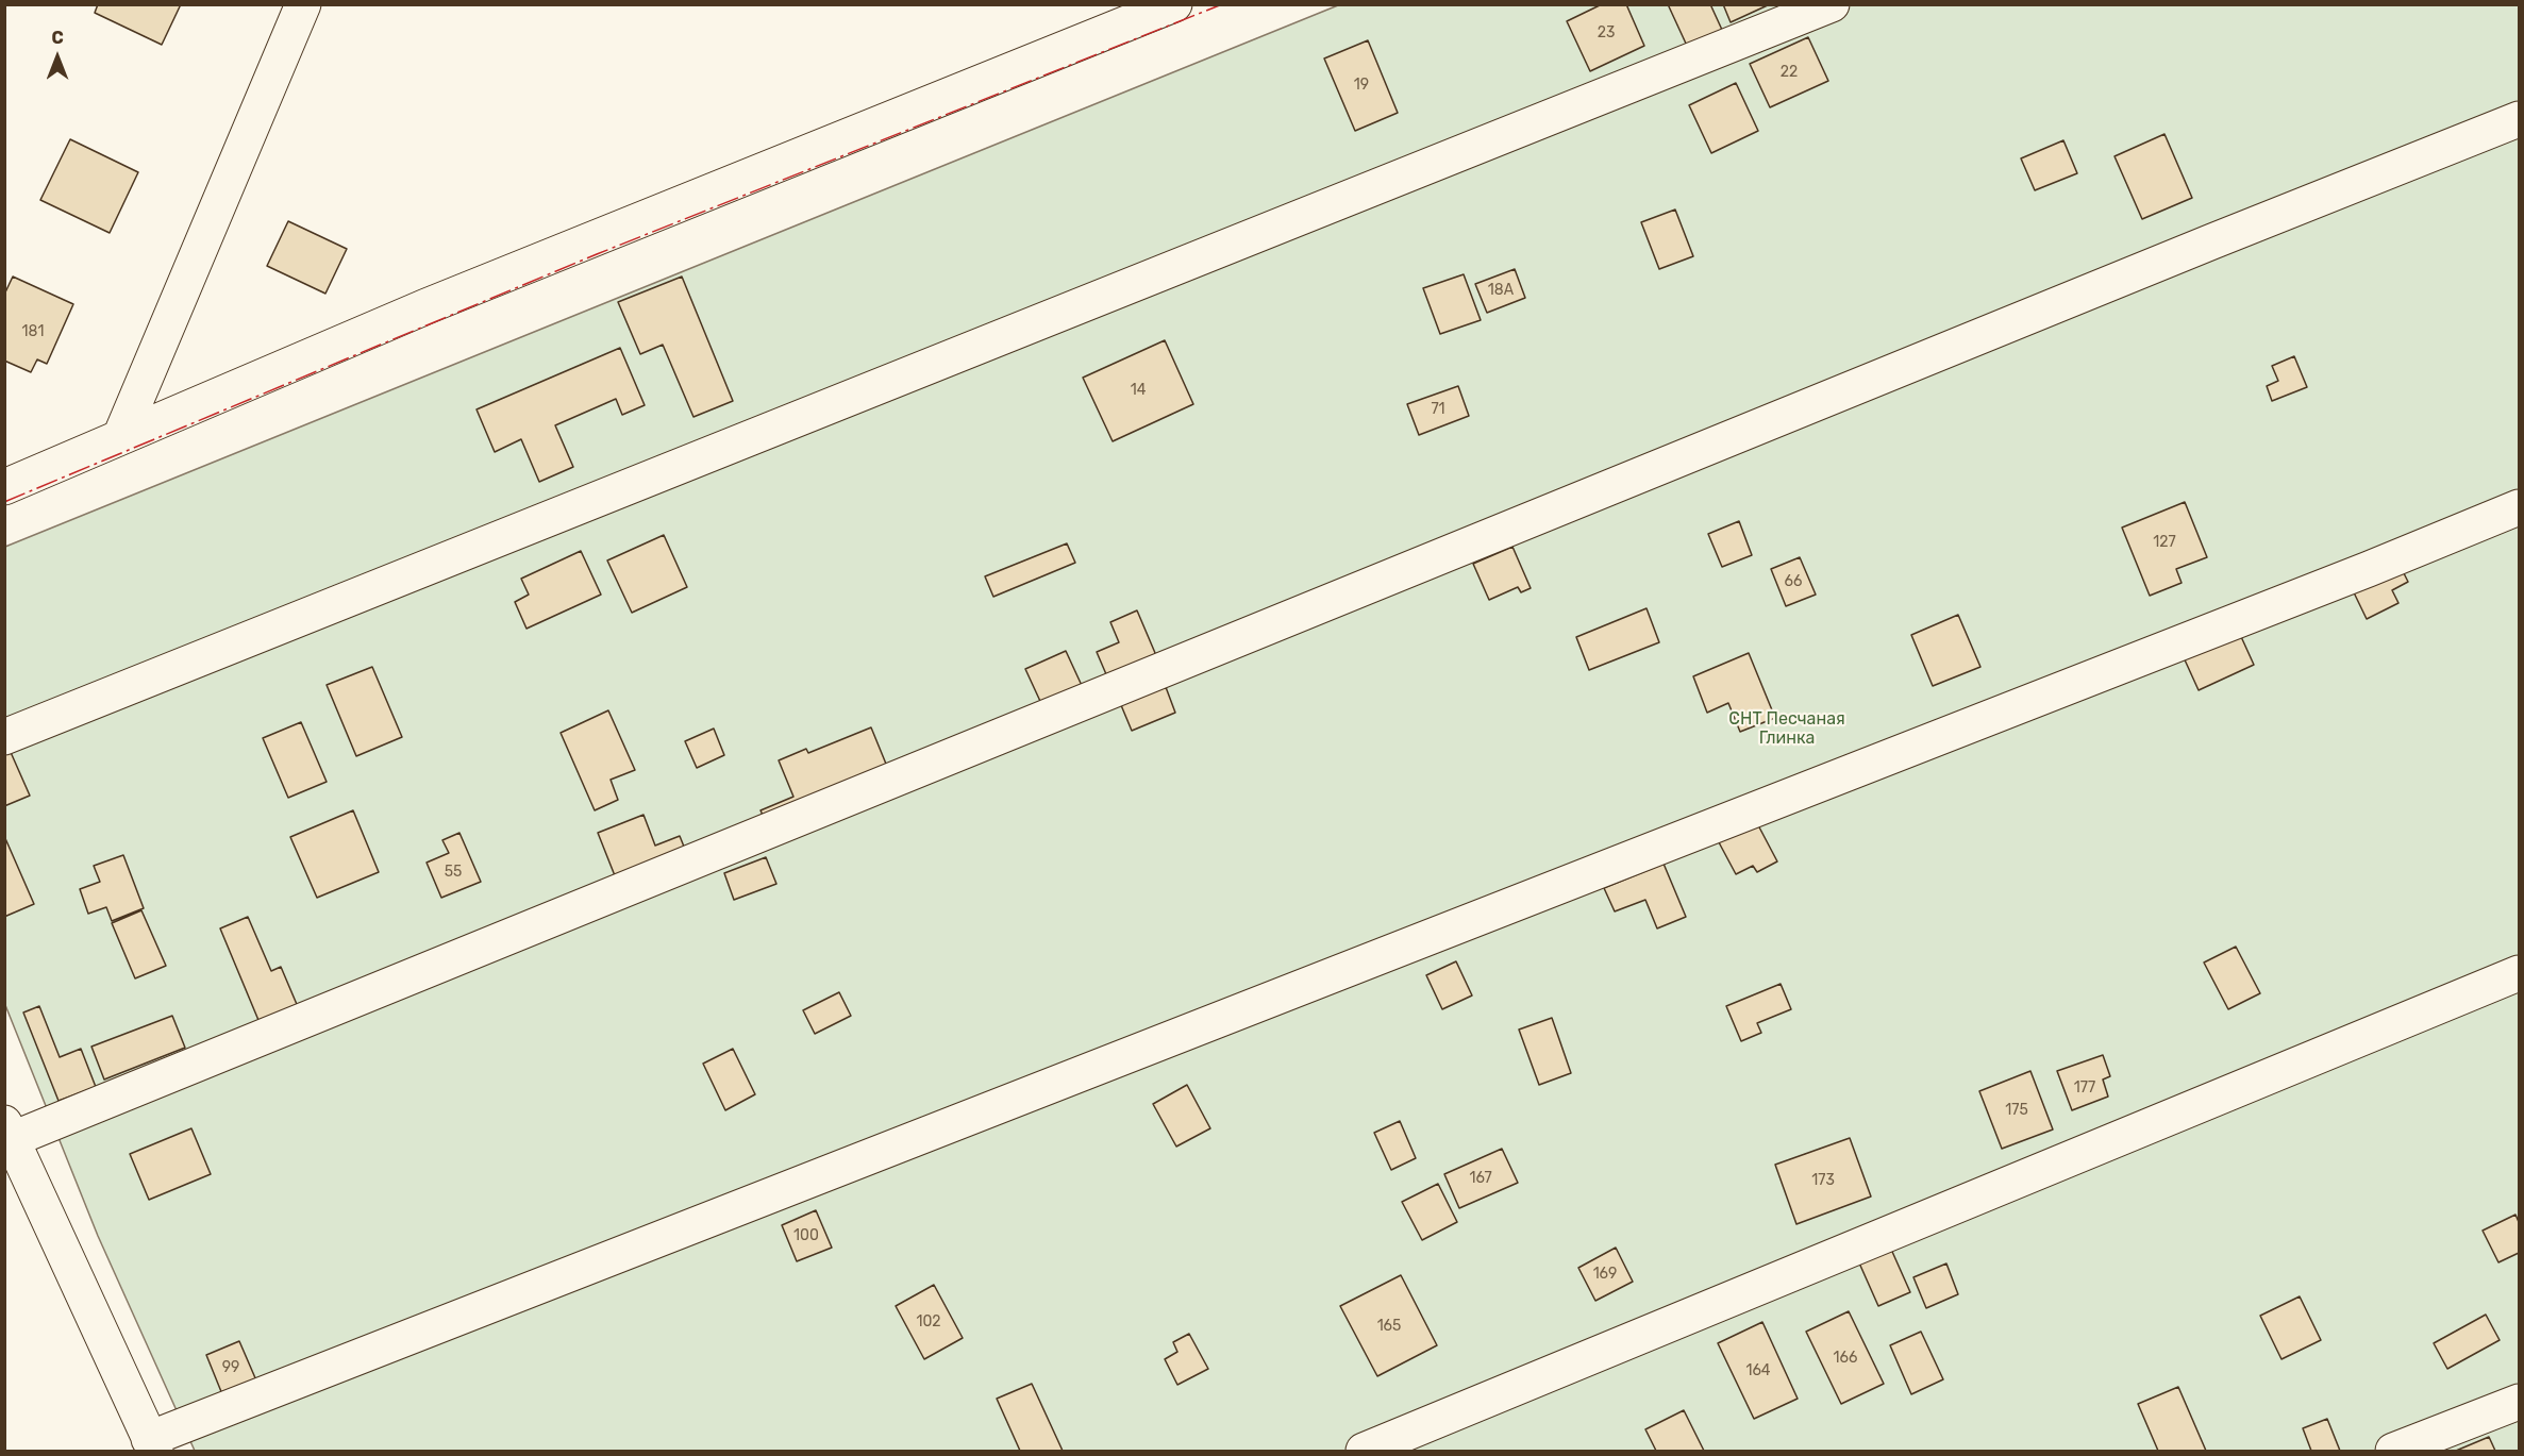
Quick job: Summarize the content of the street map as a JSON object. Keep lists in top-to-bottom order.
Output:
{
  "parks": ["СНТ Песчаная Глинка"],
  "house_numbers": [
    "23",
    "22",
    "19",
    "18А",
    "181",
    "14",
    "71",
    "127",
    "66",
    "55",
    "177",
    "175",
    "167",
    "173",
    "100",
    "169",
    "102",
    "165",
    "166",
    "99",
    "164"
  ],
  "north": "top"
}
